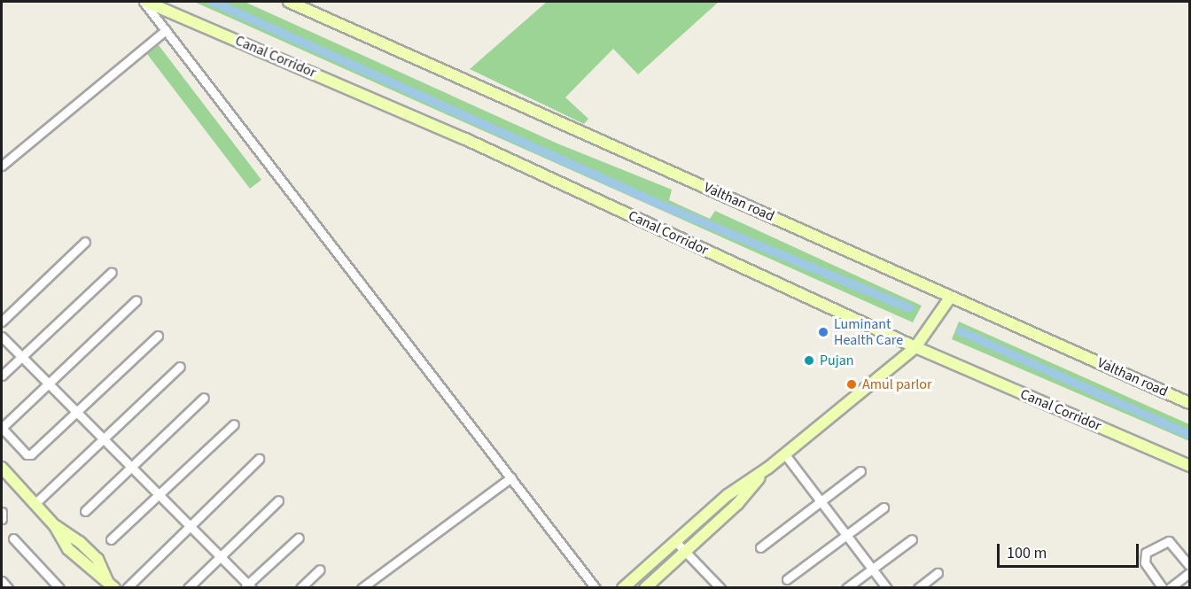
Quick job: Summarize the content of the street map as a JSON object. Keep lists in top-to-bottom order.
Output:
{
  "streets": {
    "main road": ["Canal Corridor", "Valthan road"]
  },
  "places": ["Luminant Health Care", "Pujan", "Amul parlor"],
  "scale_bar": "100 m"
}
